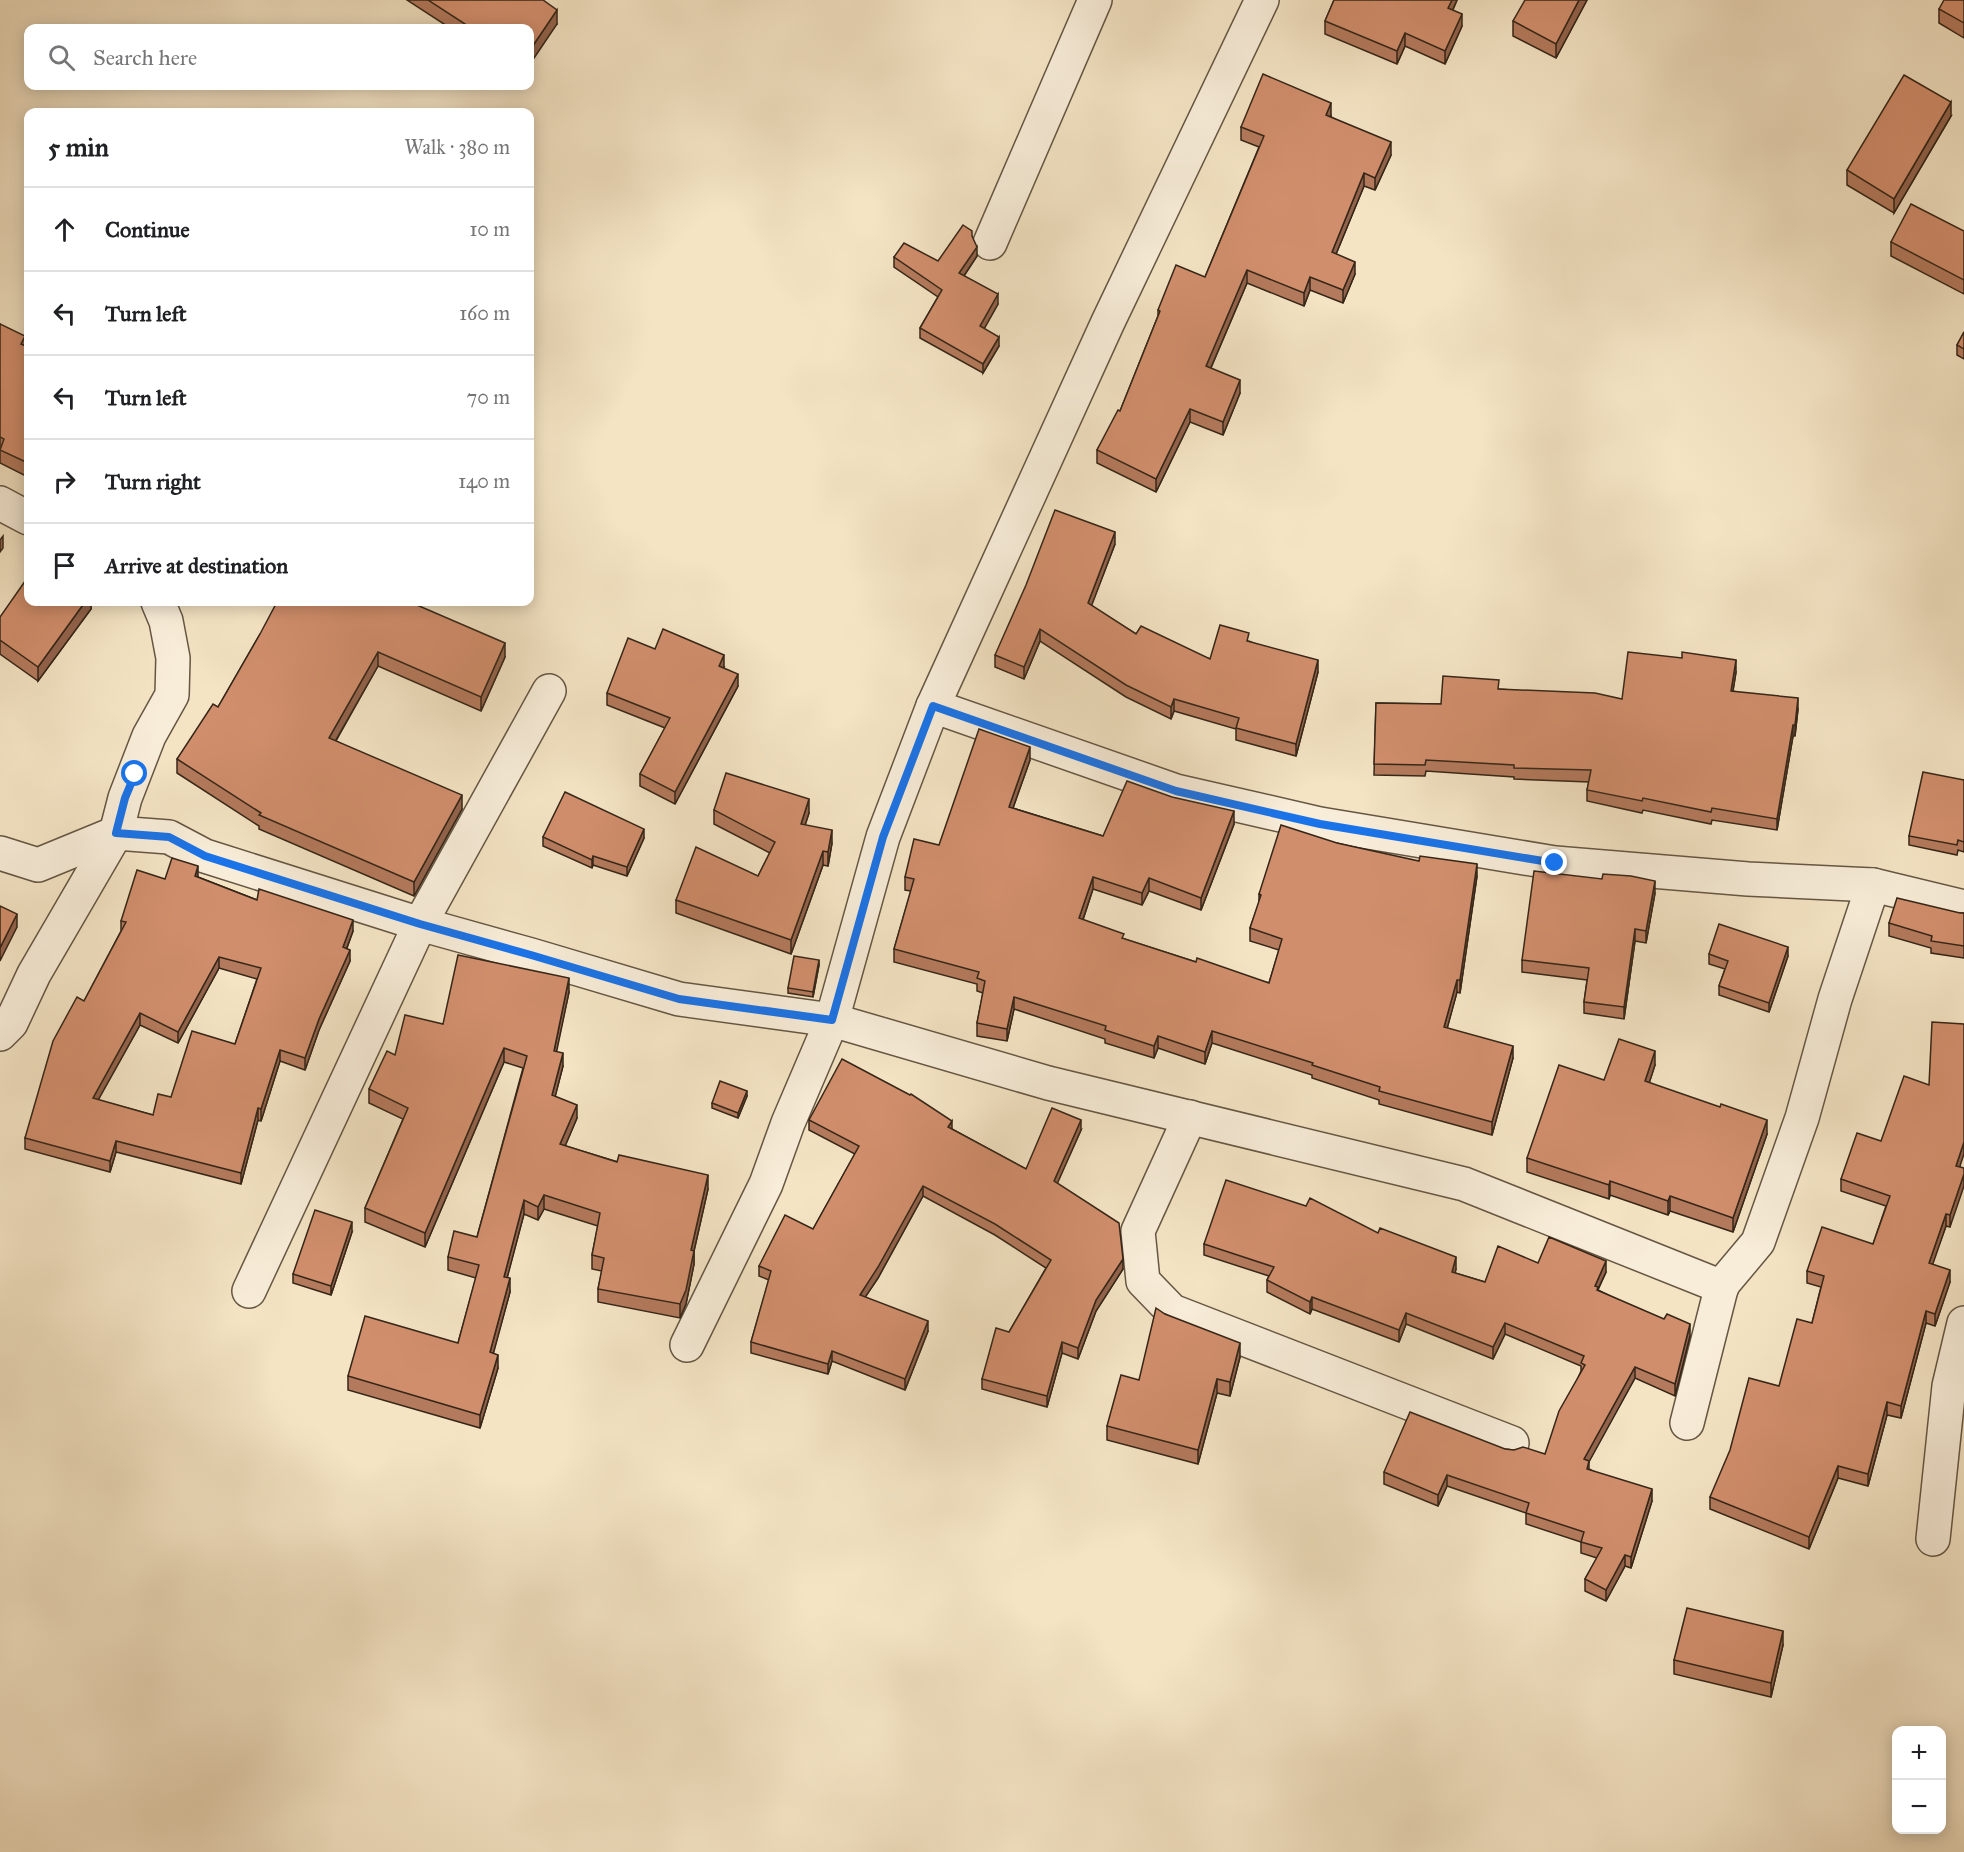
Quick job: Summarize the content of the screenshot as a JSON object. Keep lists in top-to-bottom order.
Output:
{
  "page": {
    "search": "Search here",
    "heading": ["5 min", "Walk · 380 m"],
    "list": [
      ["Continue", "10 m"],
      ["Turn left", "160 m"],
      ["Turn left", "70 m"],
      ["Turn right", "140 m"],
      "Arrive at destination"
    ],
    "map_buttons": ["+", "−"]
  }
}
